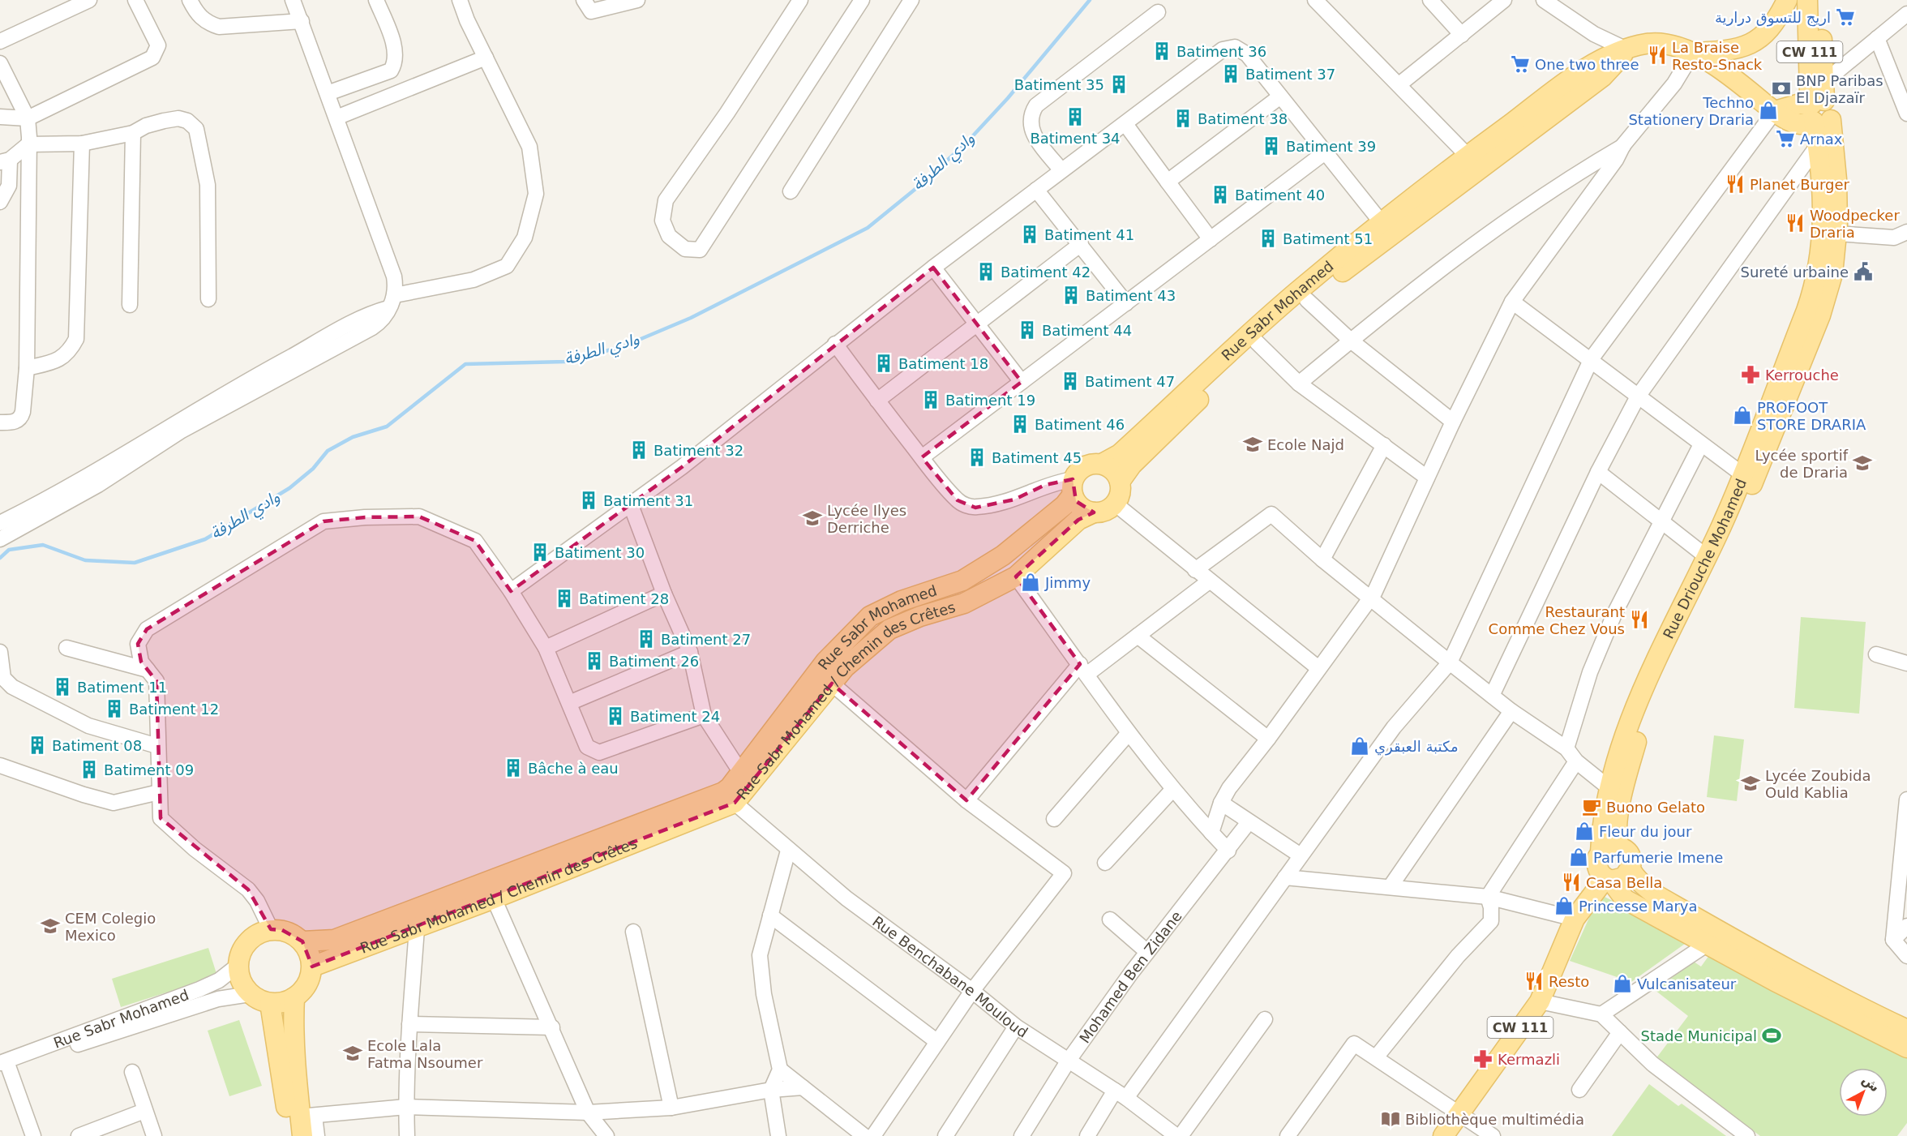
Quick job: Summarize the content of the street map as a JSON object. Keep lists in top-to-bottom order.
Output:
{
  "streets": {
    "main road": [
      "CW 111",
      "Rue Sabr Mohamed",
      "Rue Driouche Mohamed",
      "Rue Sabr Mohamed / Chemin des Crêtes"
    ],
    "street": ["Rue Benchabane Mouloud", "Mohamed Ben Zidane"]
  },
  "crossings": [
    ["CW 111", "Rue Driouche Mohamed"],
    ["Rue Sabr Mohamed", "Rue Sabr Mohamed / Chemin des Crêtes"],
    ["Rue Sabr Mohamed / Chemin des Crêtes", "Rue Benchabane Mouloud"],
    ["Rue Benchabane Mouloud", "Mohamed Ben Zidane"]
  ],
  "water": ["وادي الطرفة"],
  "places": {
    "supermarket": ["اريج للتسوق درارية", "One two three", "Arnax"],
    "building": [
      "Batiment 36",
      "Batiment 37",
      "Batiment 35",
      "Batiment 34",
      "Batiment 38",
      "Batiment 39",
      "Batiment 40",
      "Batiment 41",
      "Batiment 51",
      "Batiment 42",
      "Batiment 43",
      "Batiment 44",
      "Batiment 18",
      "Batiment 47",
      "Batiment 19",
      "Batiment 46",
      "Batiment 32",
      "Batiment 45",
      "Batiment 31",
      "Batiment 30",
      "Batiment 28",
      "Batiment 27",
      "Batiment 26",
      "Batiment 11",
      "Batiment 12",
      "Batiment 24",
      "Batiment 08",
      "Bâche à eau",
      "Batiment 09"
    ],
    "restaurant": [
      "La Braise Resto-Snack",
      "Planet Burger",
      "Woodpecker Draria",
      "Restaurant Comme Chez Vous",
      "Casa Bella",
      "Resto"
    ],
    "bank": ["BNP Paribas El Djazaïr"],
    "shop": [
      "Techno Stationery Draria",
      "PROFOOT STORE DRARIA",
      "Jimmy",
      "مكتبة العبقري",
      "Fleur du jour",
      "Parfumerie Imene",
      "Princesse Marya",
      "Vulcanisateur"
    ],
    "public building": ["Sureté urbaine"],
    "pharmacy": ["Kerrouche", "Kermazli"],
    "school or university": [
      "Ecole Najd",
      "Lycée sportif de Draria",
      "Lycée Ilyes Derriche",
      "Lycée Zoubida Ould Kablia",
      "CEM Colegio Mexico",
      "Ecole Lala Fatma Nsoumer"
    ],
    "cafe": ["Buono Gelato"],
    "sports": ["Stade Municipal"],
    "library": ["Bibliothèque multimédia"]
  },
  "north": "top right"
}
